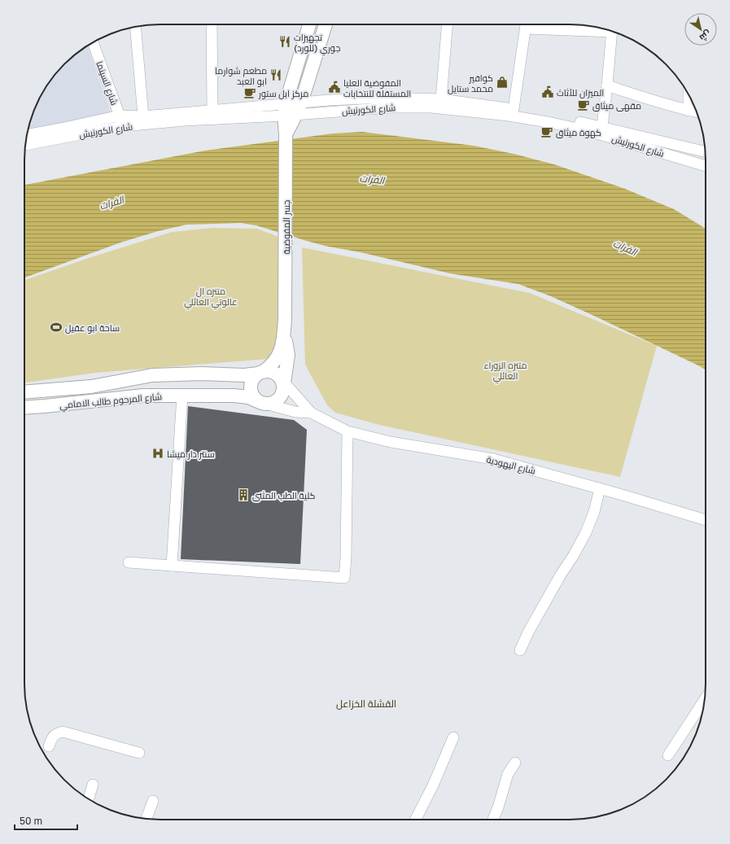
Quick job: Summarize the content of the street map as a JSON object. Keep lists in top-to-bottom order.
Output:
{
  "streets": {
    "main road": ["جسر المفوضية", "شارع المرحوم طالب الامامي"],
    "street": ["شارع السينما", "شارع الكورنيش", "شارع اليهودية"]
  },
  "crossings": [
    ["شارع السينما", "شارع الكورنيش"],
    ["شارع الكورنيش", "جسر المفوضية"]
  ],
  "districts": ["القشلة الخزاعل"],
  "water": ["الفرات"],
  "parks": ["متنزه ال عالوتي العائلي", "متنزه الزوراء العائلي"],
  "places": {
    "restaurant": ["تجهيزات جوري (للورد)", "مطعم شوارما ابو العبد"],
    "shop": ["كوافير محمد ستايل"],
    "public building": ["المفوضية العليا المستقلة للنتخابات", "الميزان للأثاث"],
    "cafe": ["مركز ابل ستور", "مقهى ميثاق", "كهوة ميثاق"],
    "sports": ["ساحة ابو عقيل"],
    "hospital": ["سنتر دار ميشا"],
    "building": ["كلية الطب المثنى"]
  },
  "scale_bar": "50 m",
  "north": "bottom right"
}
